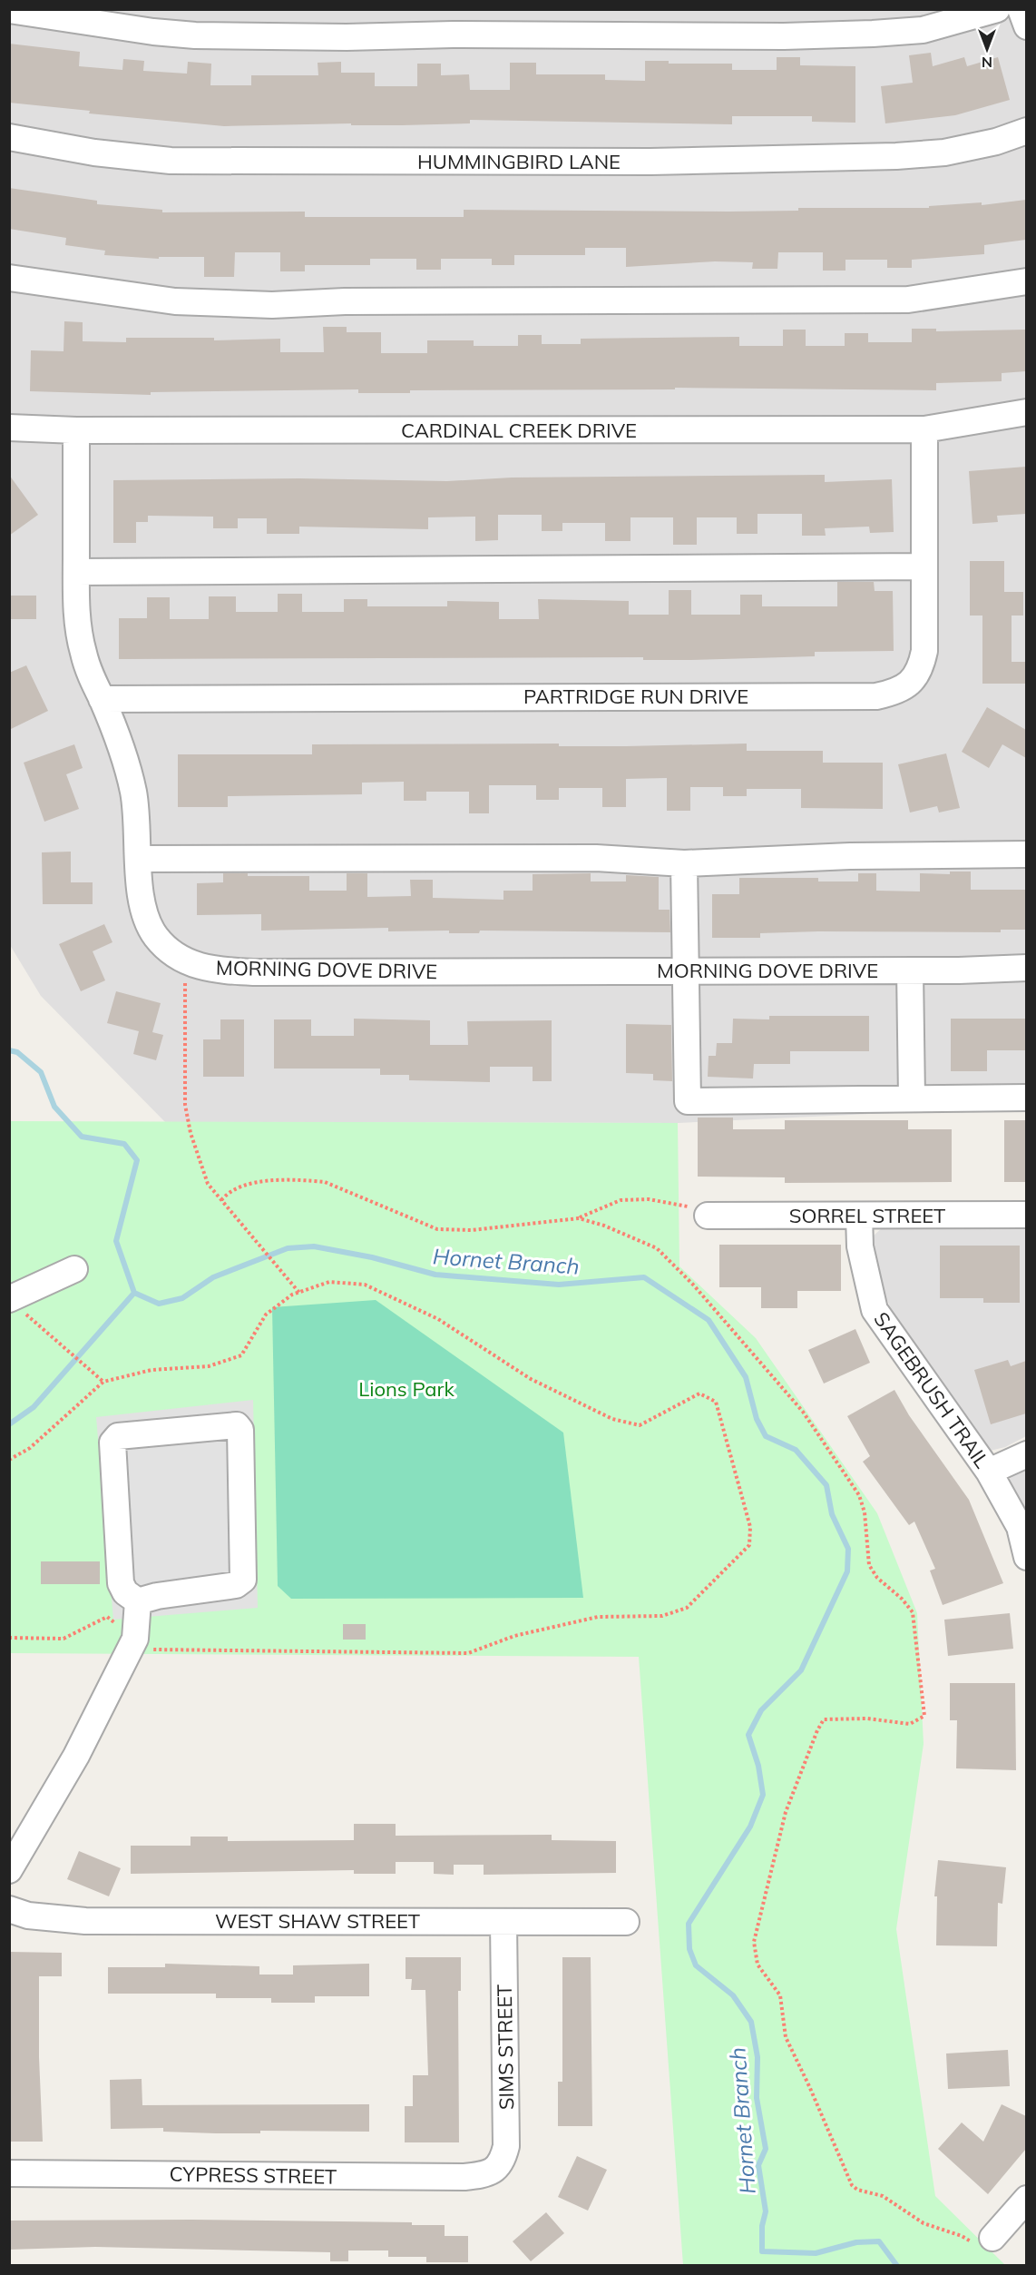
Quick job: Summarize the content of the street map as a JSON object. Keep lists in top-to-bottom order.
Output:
{
  "streets": {
    "street": [
      "HUMMINGBIRD LANE",
      "CARDINAL CREEK DRIVE",
      "PARTRIDGE RUN DRIVE",
      "MORNING DOVE DRIVE",
      "SORREL STREET",
      "SAGEBRUSH TRAIL",
      "WEST SHAW STREET",
      "SIMS STREET",
      "CYPRESS STREET"
    ]
  },
  "crossings": [
    ["CARDINAL CREEK DRIVE", "PARTRIDGE RUN DRIVE"],
    ["CARDINAL CREEK DRIVE", "MORNING DOVE DRIVE"],
    ["PARTRIDGE RUN DRIVE", "MORNING DOVE DRIVE"],
    ["SORREL STREET", "SAGEBRUSH TRAIL"],
    ["WEST SHAW STREET", "SIMS STREET"],
    ["SIMS STREET", "CYPRESS STREET"]
  ],
  "water": ["Hornet Branch"],
  "parks": ["Lions Park"],
  "north": "bottom"
}
